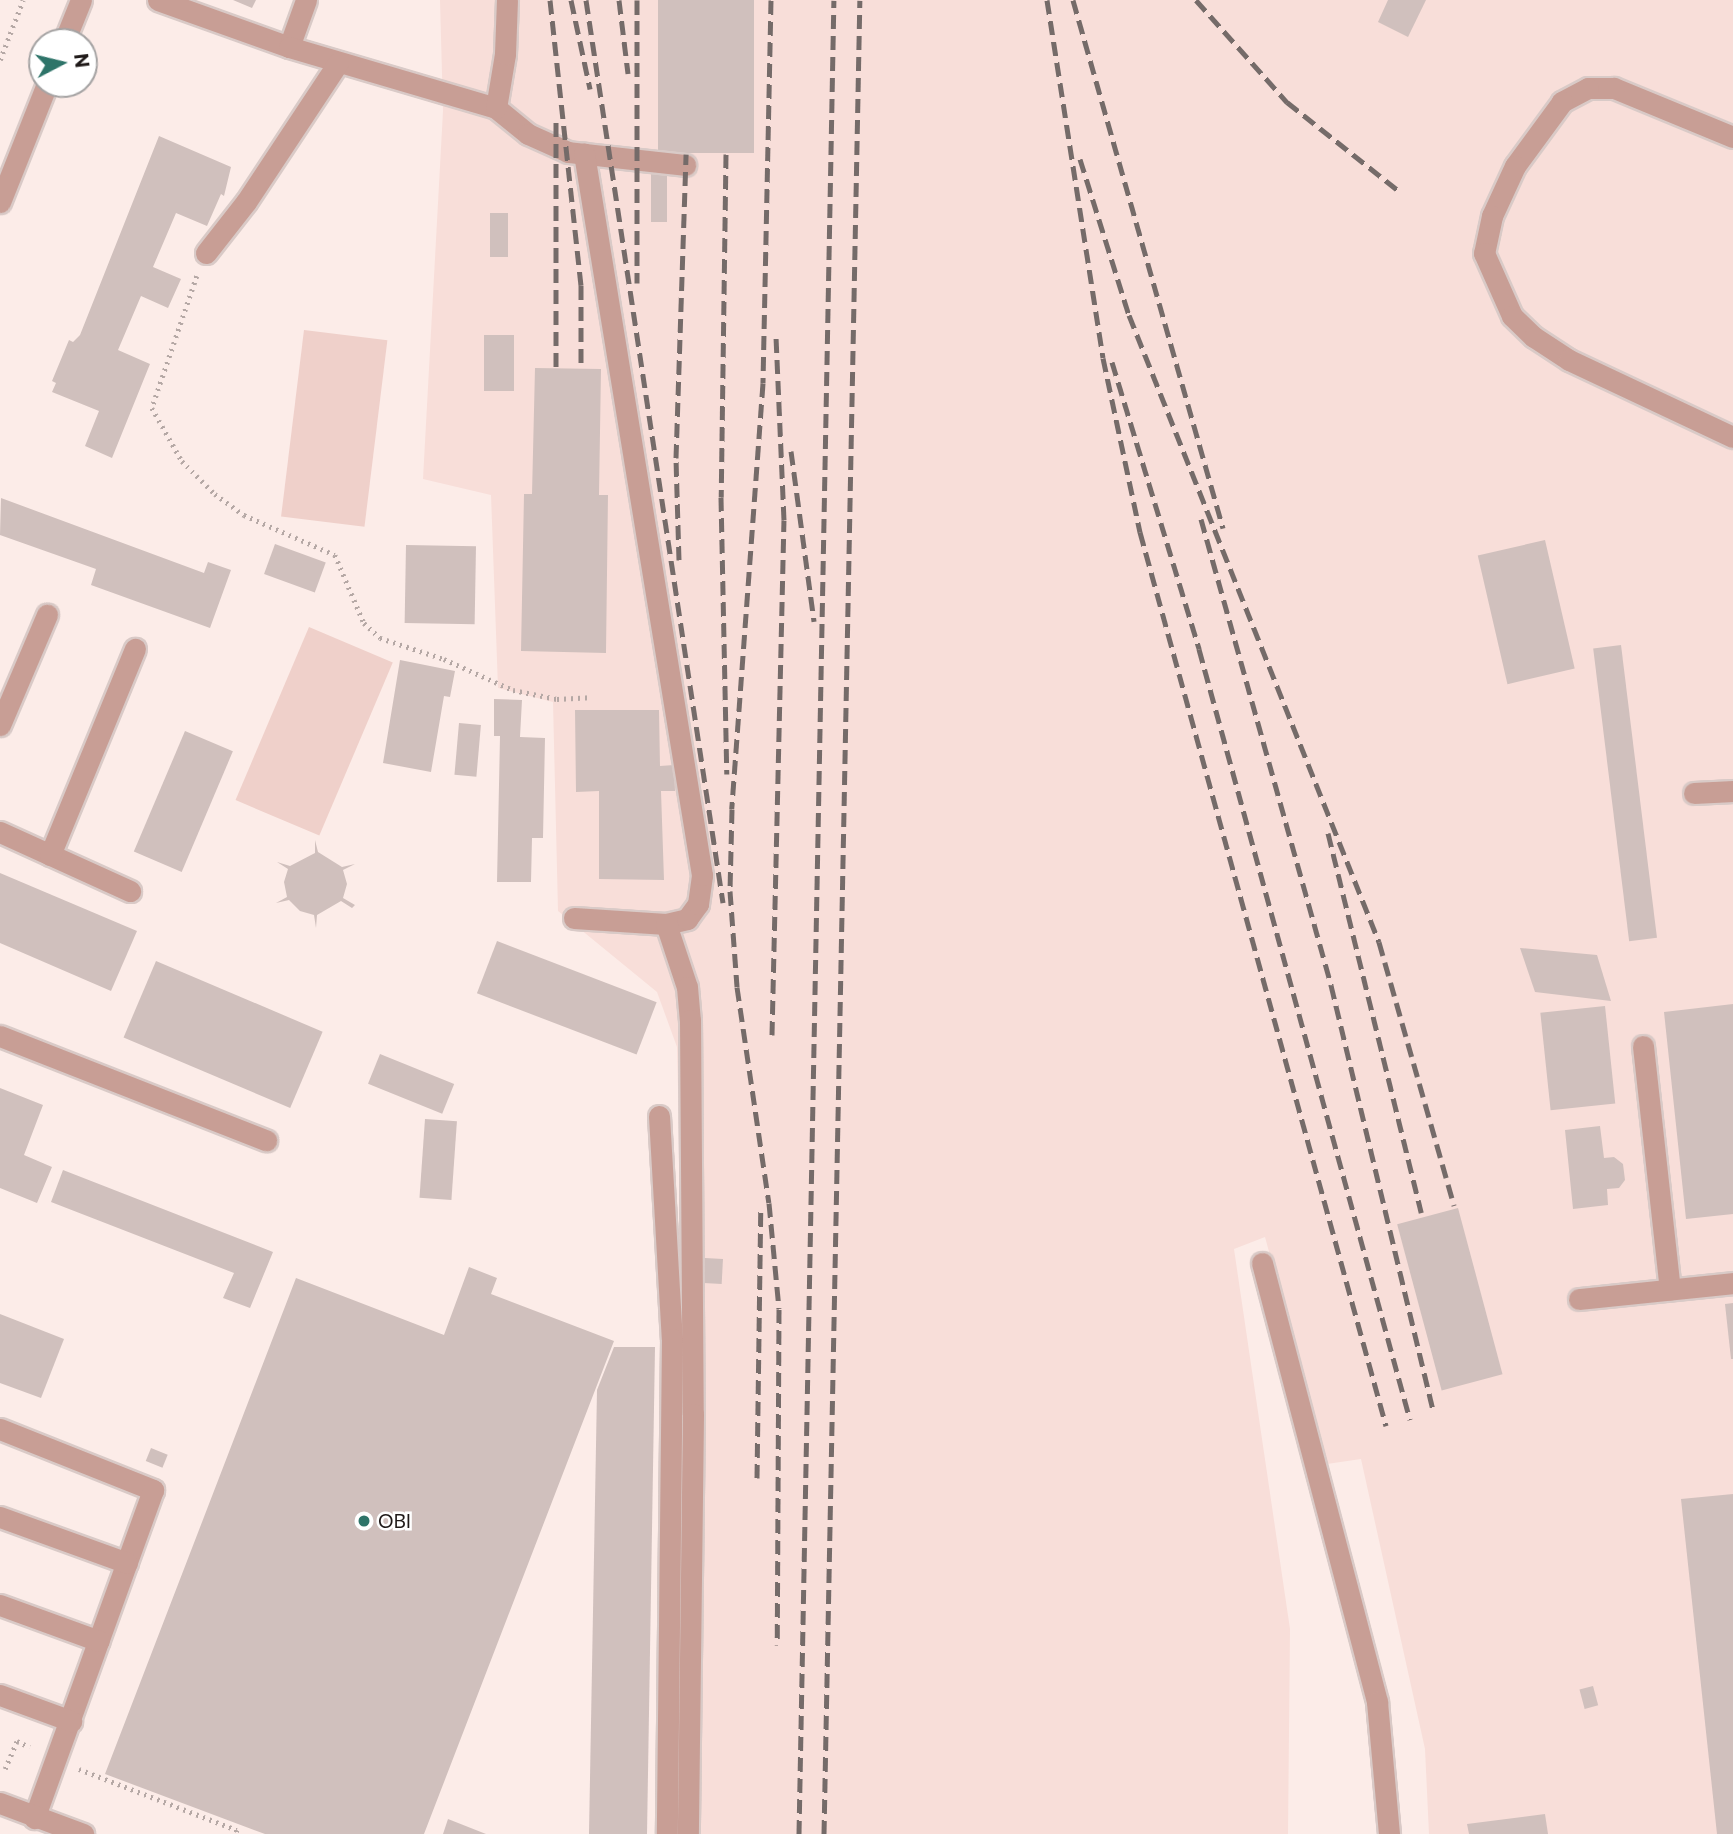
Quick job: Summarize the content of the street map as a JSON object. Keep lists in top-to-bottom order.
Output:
{
  "places": ["OBI"],
  "north": "right"
}
